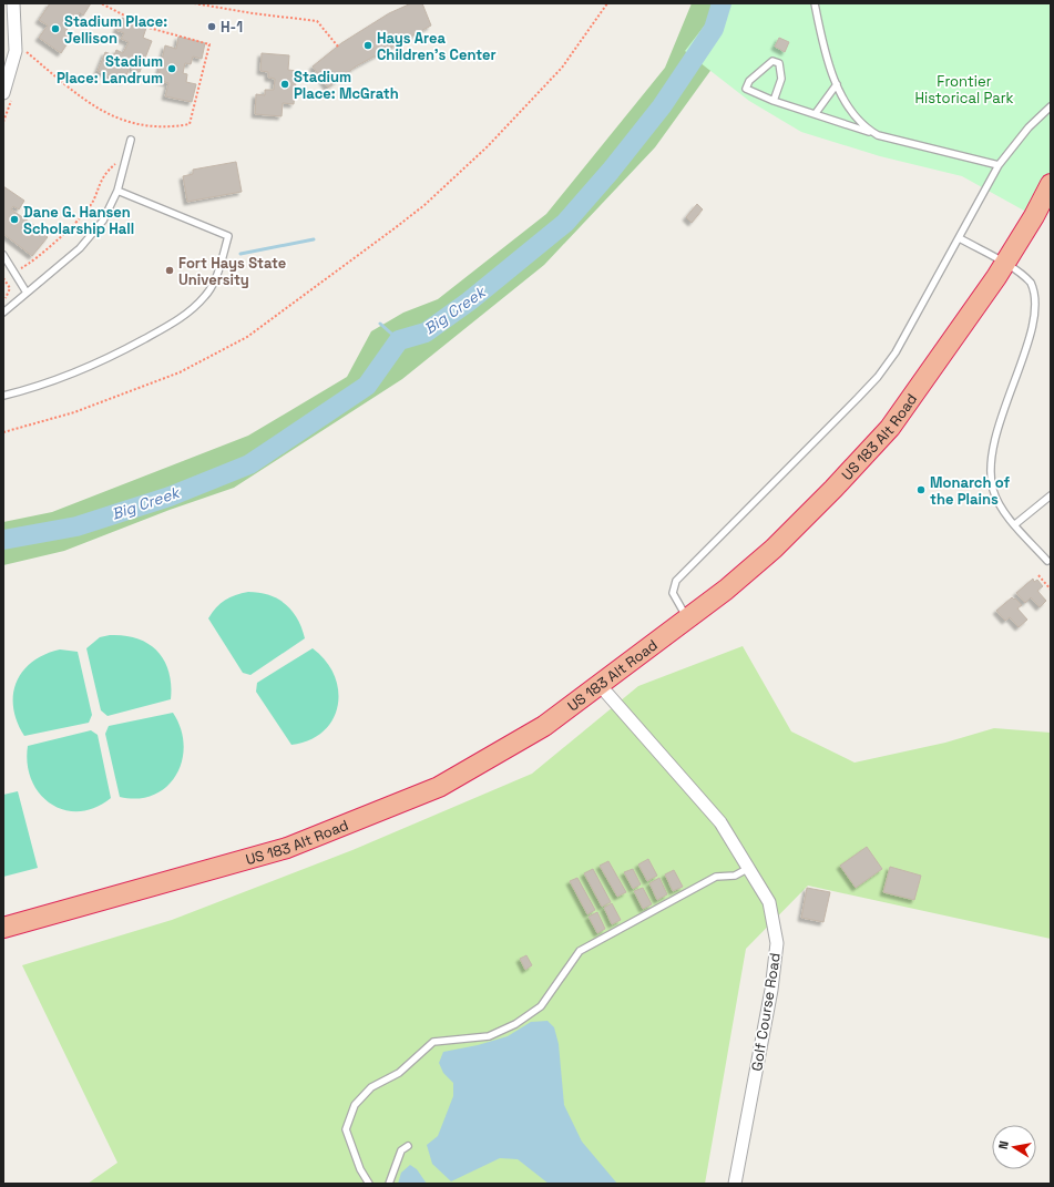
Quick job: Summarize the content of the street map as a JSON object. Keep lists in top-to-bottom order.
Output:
{
  "streets": {
    "highway": ["US 183 Alt Road"],
    "street": ["Golf Course Road"]
  },
  "crossings": [
    ["US 183 Alt Road", "Golf Course Road"]
  ],
  "water": ["Big Creek"],
  "parks": ["Frontier Historical Park"],
  "places": [
    "H-1",
    "Stadium Place: Jellison",
    "Hays Area Children's Center",
    "Stadium Place: Landrum",
    "Stadium Place: McGrath",
    "Dane G. Hansen Scholarship Hall",
    "Fort Hays State University",
    "Monarch of the Plains"
  ],
  "north": "left"
}
